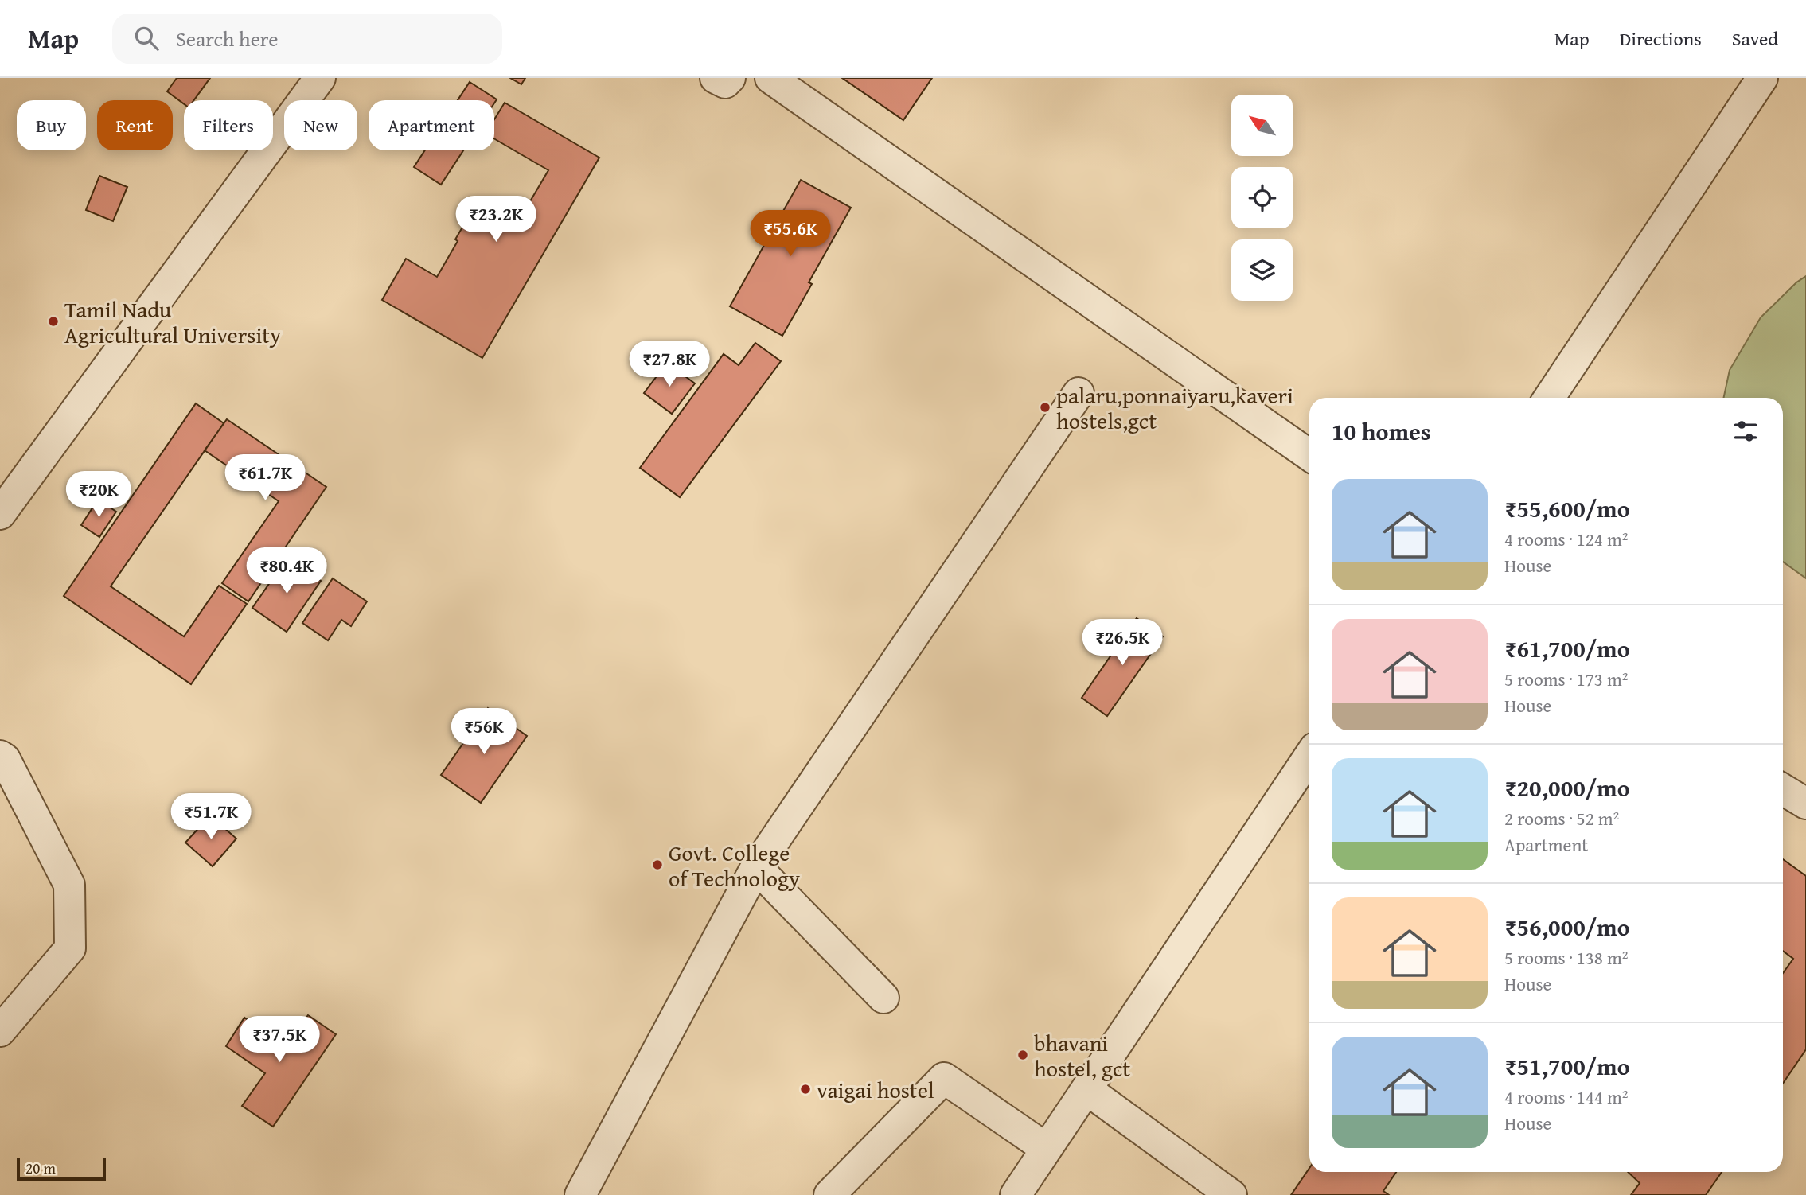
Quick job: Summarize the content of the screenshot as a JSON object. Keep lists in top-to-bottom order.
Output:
{
  "places": [
    "Tamil Nadu Agricultural University",
    "palaru,ponnaiyaru,kaveri hostels,gct",
    "Govt. College of Technology",
    "bhavani hostel, gct",
    "vaigai hostel"
  ],
  "scale_bar": "20 m",
  "north": "top left",
  "page": {
    "header": "Map",
    "search": "Search here",
    "nav": ["Map", "Directions", "Saved"],
    "chip": [
      "Buy",
      "Rent",
      "Filters",
      "New",
      "Apartment"
    ],
    "price": [
      "₹23.2K",
      "₹55.6K",
      "₹27.8K",
      "₹61.7K",
      "₹20K",
      "₹80.4K",
      "₹26.5K",
      "₹56K",
      "₹51.7K",
      "₹37.5K"
    ],
    "heading": "10 homes",
    "list": [
      {
        "name": "₹55,600/mo",
        "note": "4 rooms · 124 m² · House"
      },
      {
        "name": "₹61,700/mo",
        "note": "5 rooms · 173 m² · House"
      },
      {
        "name": "₹20,000/mo",
        "note": "2 rooms · 52 m² · Apartment"
      },
      {
        "name": "₹56,000/mo",
        "note": "5 rooms · 138 m² · House"
      },
      {
        "name": "₹51,700/mo",
        "note": "4 rooms · 144 m² · House"
      }
    ],
    "scale": "20 m"
  }
}
